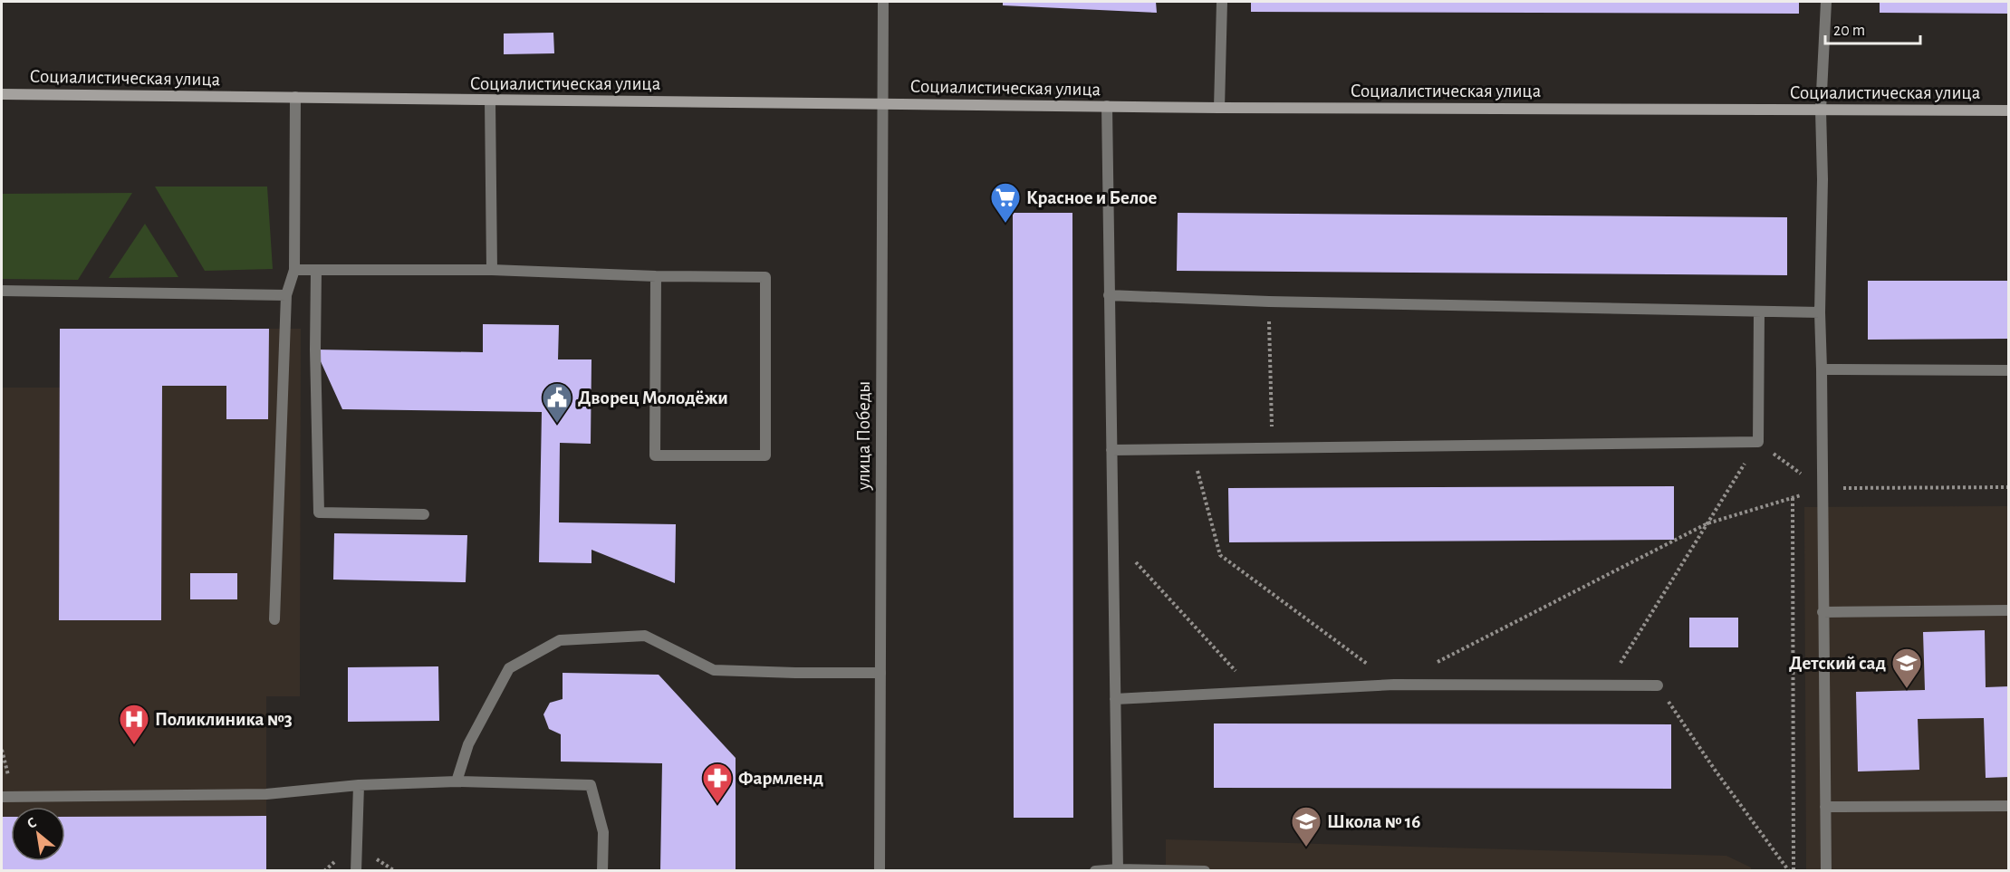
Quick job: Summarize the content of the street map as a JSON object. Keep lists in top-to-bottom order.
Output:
{
  "streets": {
    "main road": ["Социалистическая улица"],
    "street": ["улица Победы"]
  },
  "crossings": [
    ["Социалистическая улица", "улица Победы"]
  ],
  "places": {
    "supermarket": ["Красное и Белое"],
    "public building": ["Дворец Молодёжи"],
    "school or university": ["Детский сад", "Школа № 16"],
    "hospital": ["Поликлиника №3"],
    "pharmacy": ["Фармленд"]
  },
  "scale_bar": "20 m",
  "north": "top left"
}
